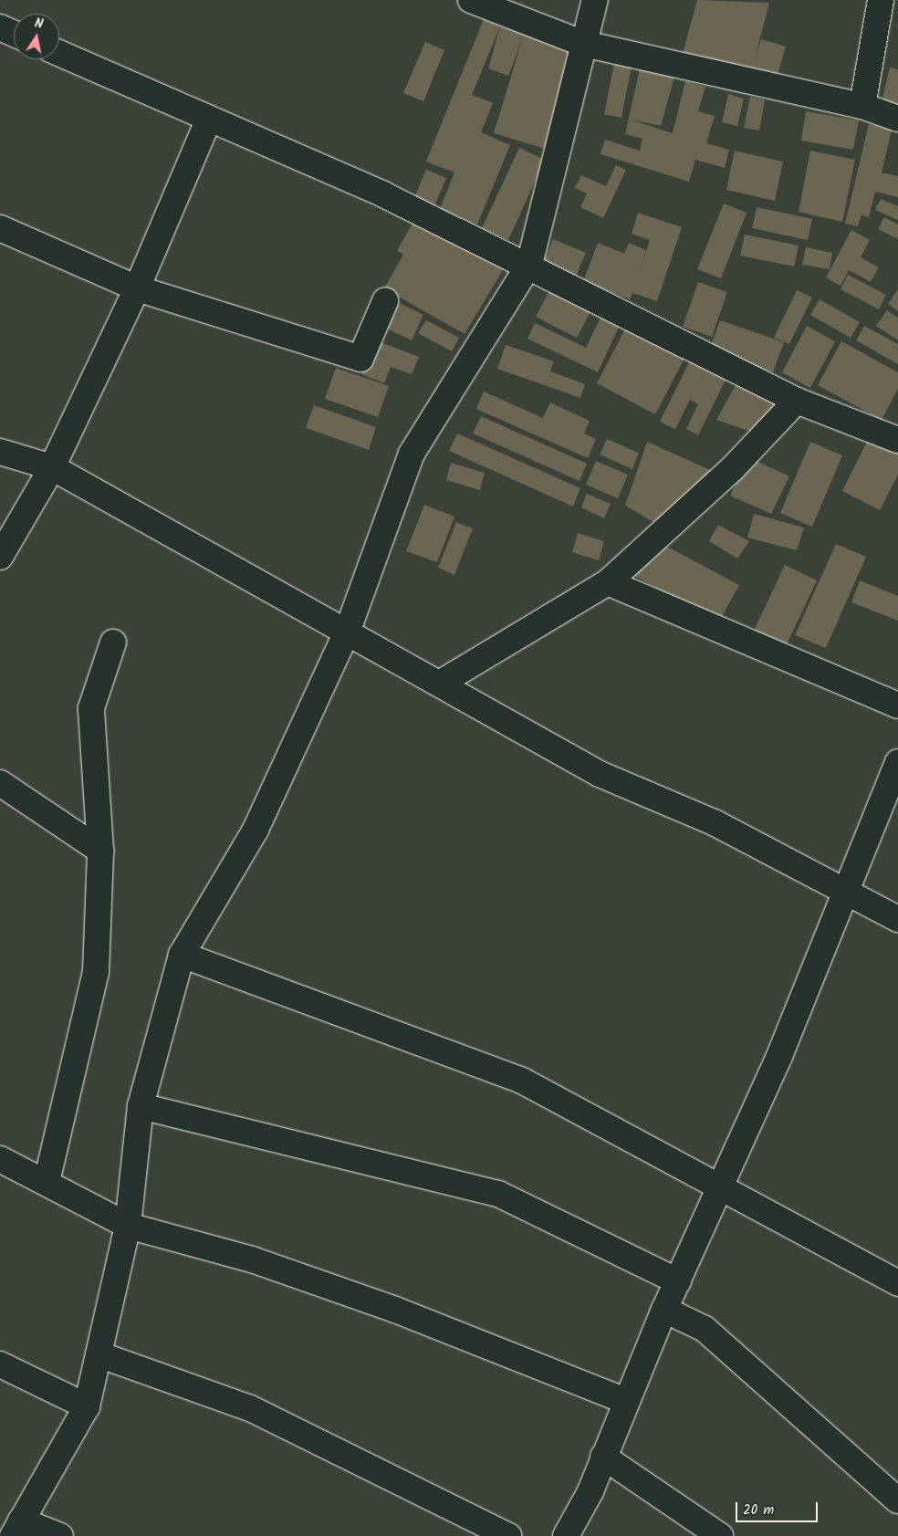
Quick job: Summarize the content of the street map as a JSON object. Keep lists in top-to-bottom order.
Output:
{
  "scale_bar": "20 m",
  "north": "top"
}
